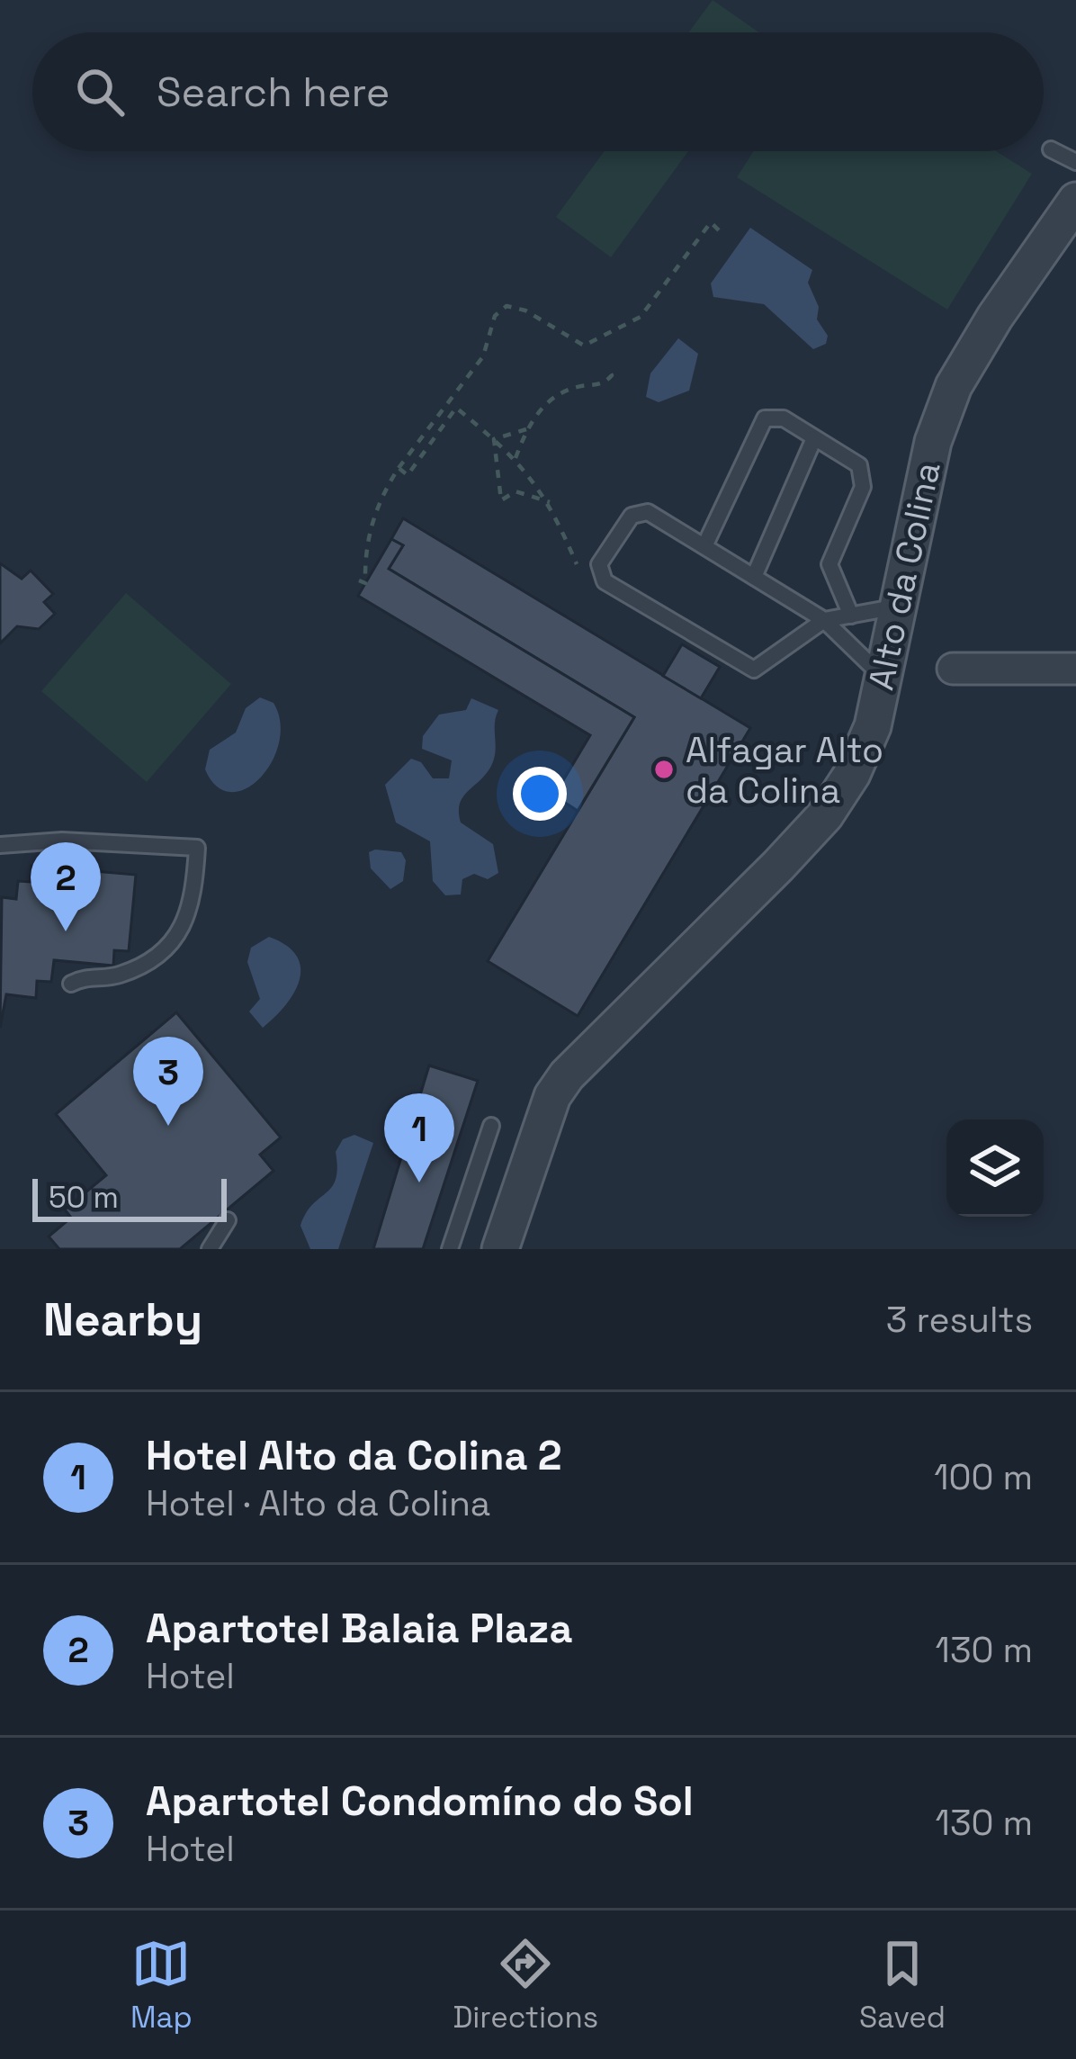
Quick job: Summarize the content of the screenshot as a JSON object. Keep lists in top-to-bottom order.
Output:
{
  "streets": {
    "street": ["Alto da Colina"]
  },
  "places": ["Alfagar Alto da Colina"],
  "scale_bar": "50 m",
  "page": {
    "search": "Search here",
    "pins": ["2", "3", "1"],
    "scale": "50 m",
    "heading": ["Nearby", "3 results"],
    "list": [
      {
        "mark": "1",
        "name": "Hotel Alto da Colina 2",
        "note": "Hotel · Alto da Colina",
        "value": "100 m"
      },
      {
        "mark": "2",
        "name": "Apartotel Balaia Plaza",
        "note": "Hotel",
        "value": "130 m"
      },
      {
        "mark": "3",
        "name": "Apartotel Condomíno do Sol",
        "note": "Hotel",
        "value": "130 m"
      }
    ],
    "nav": ["Map", "Directions", "Saved"]
  }
}
